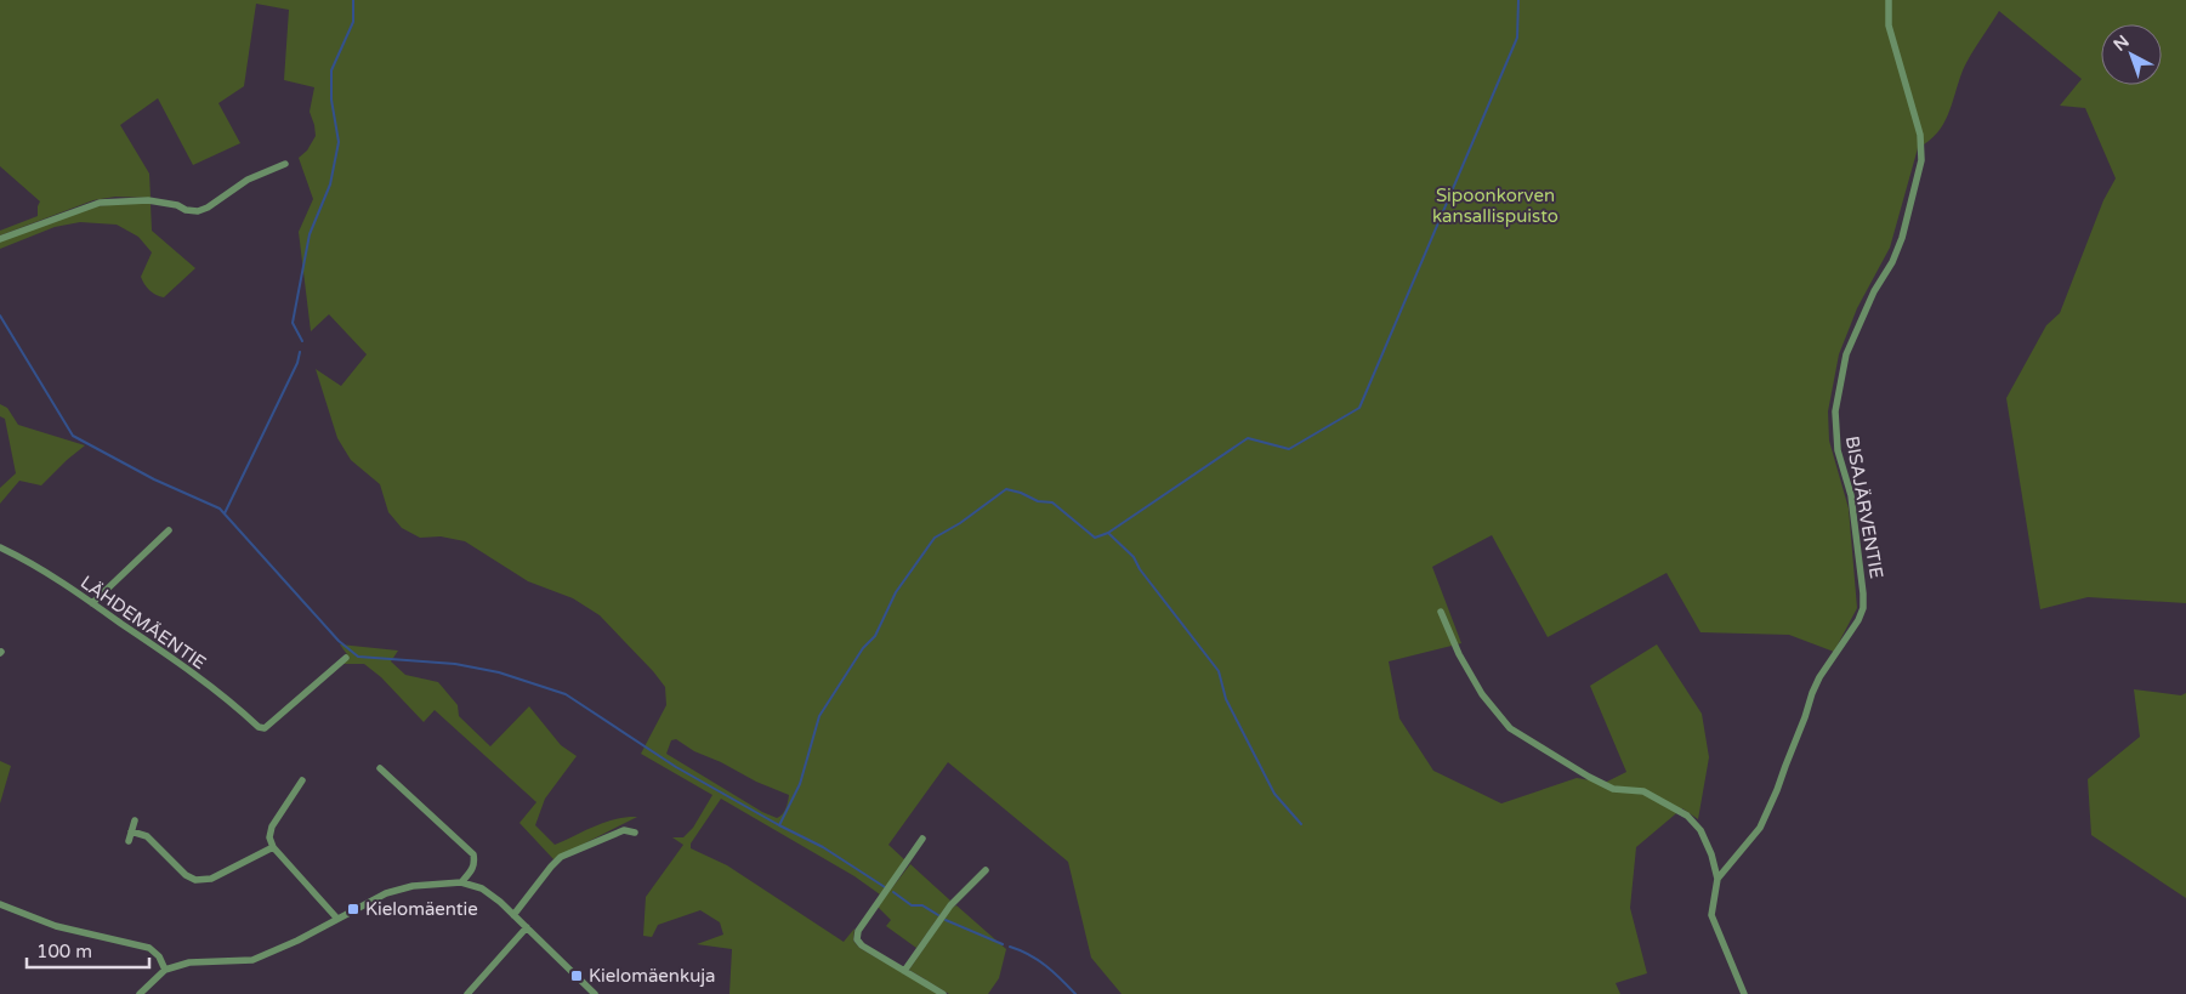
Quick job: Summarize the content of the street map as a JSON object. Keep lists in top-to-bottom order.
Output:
{
  "streets": {
    "street": ["BISAJÄRVENTIE", "LÄHDEMÄENTIE"]
  },
  "parks": ["Sipoonkorven kansallispuisto"],
  "places": {
    "transit": ["Kielomäentie", "Kielomäenkuja"]
  },
  "scale_bar": "100 m",
  "north": "top left"
}
